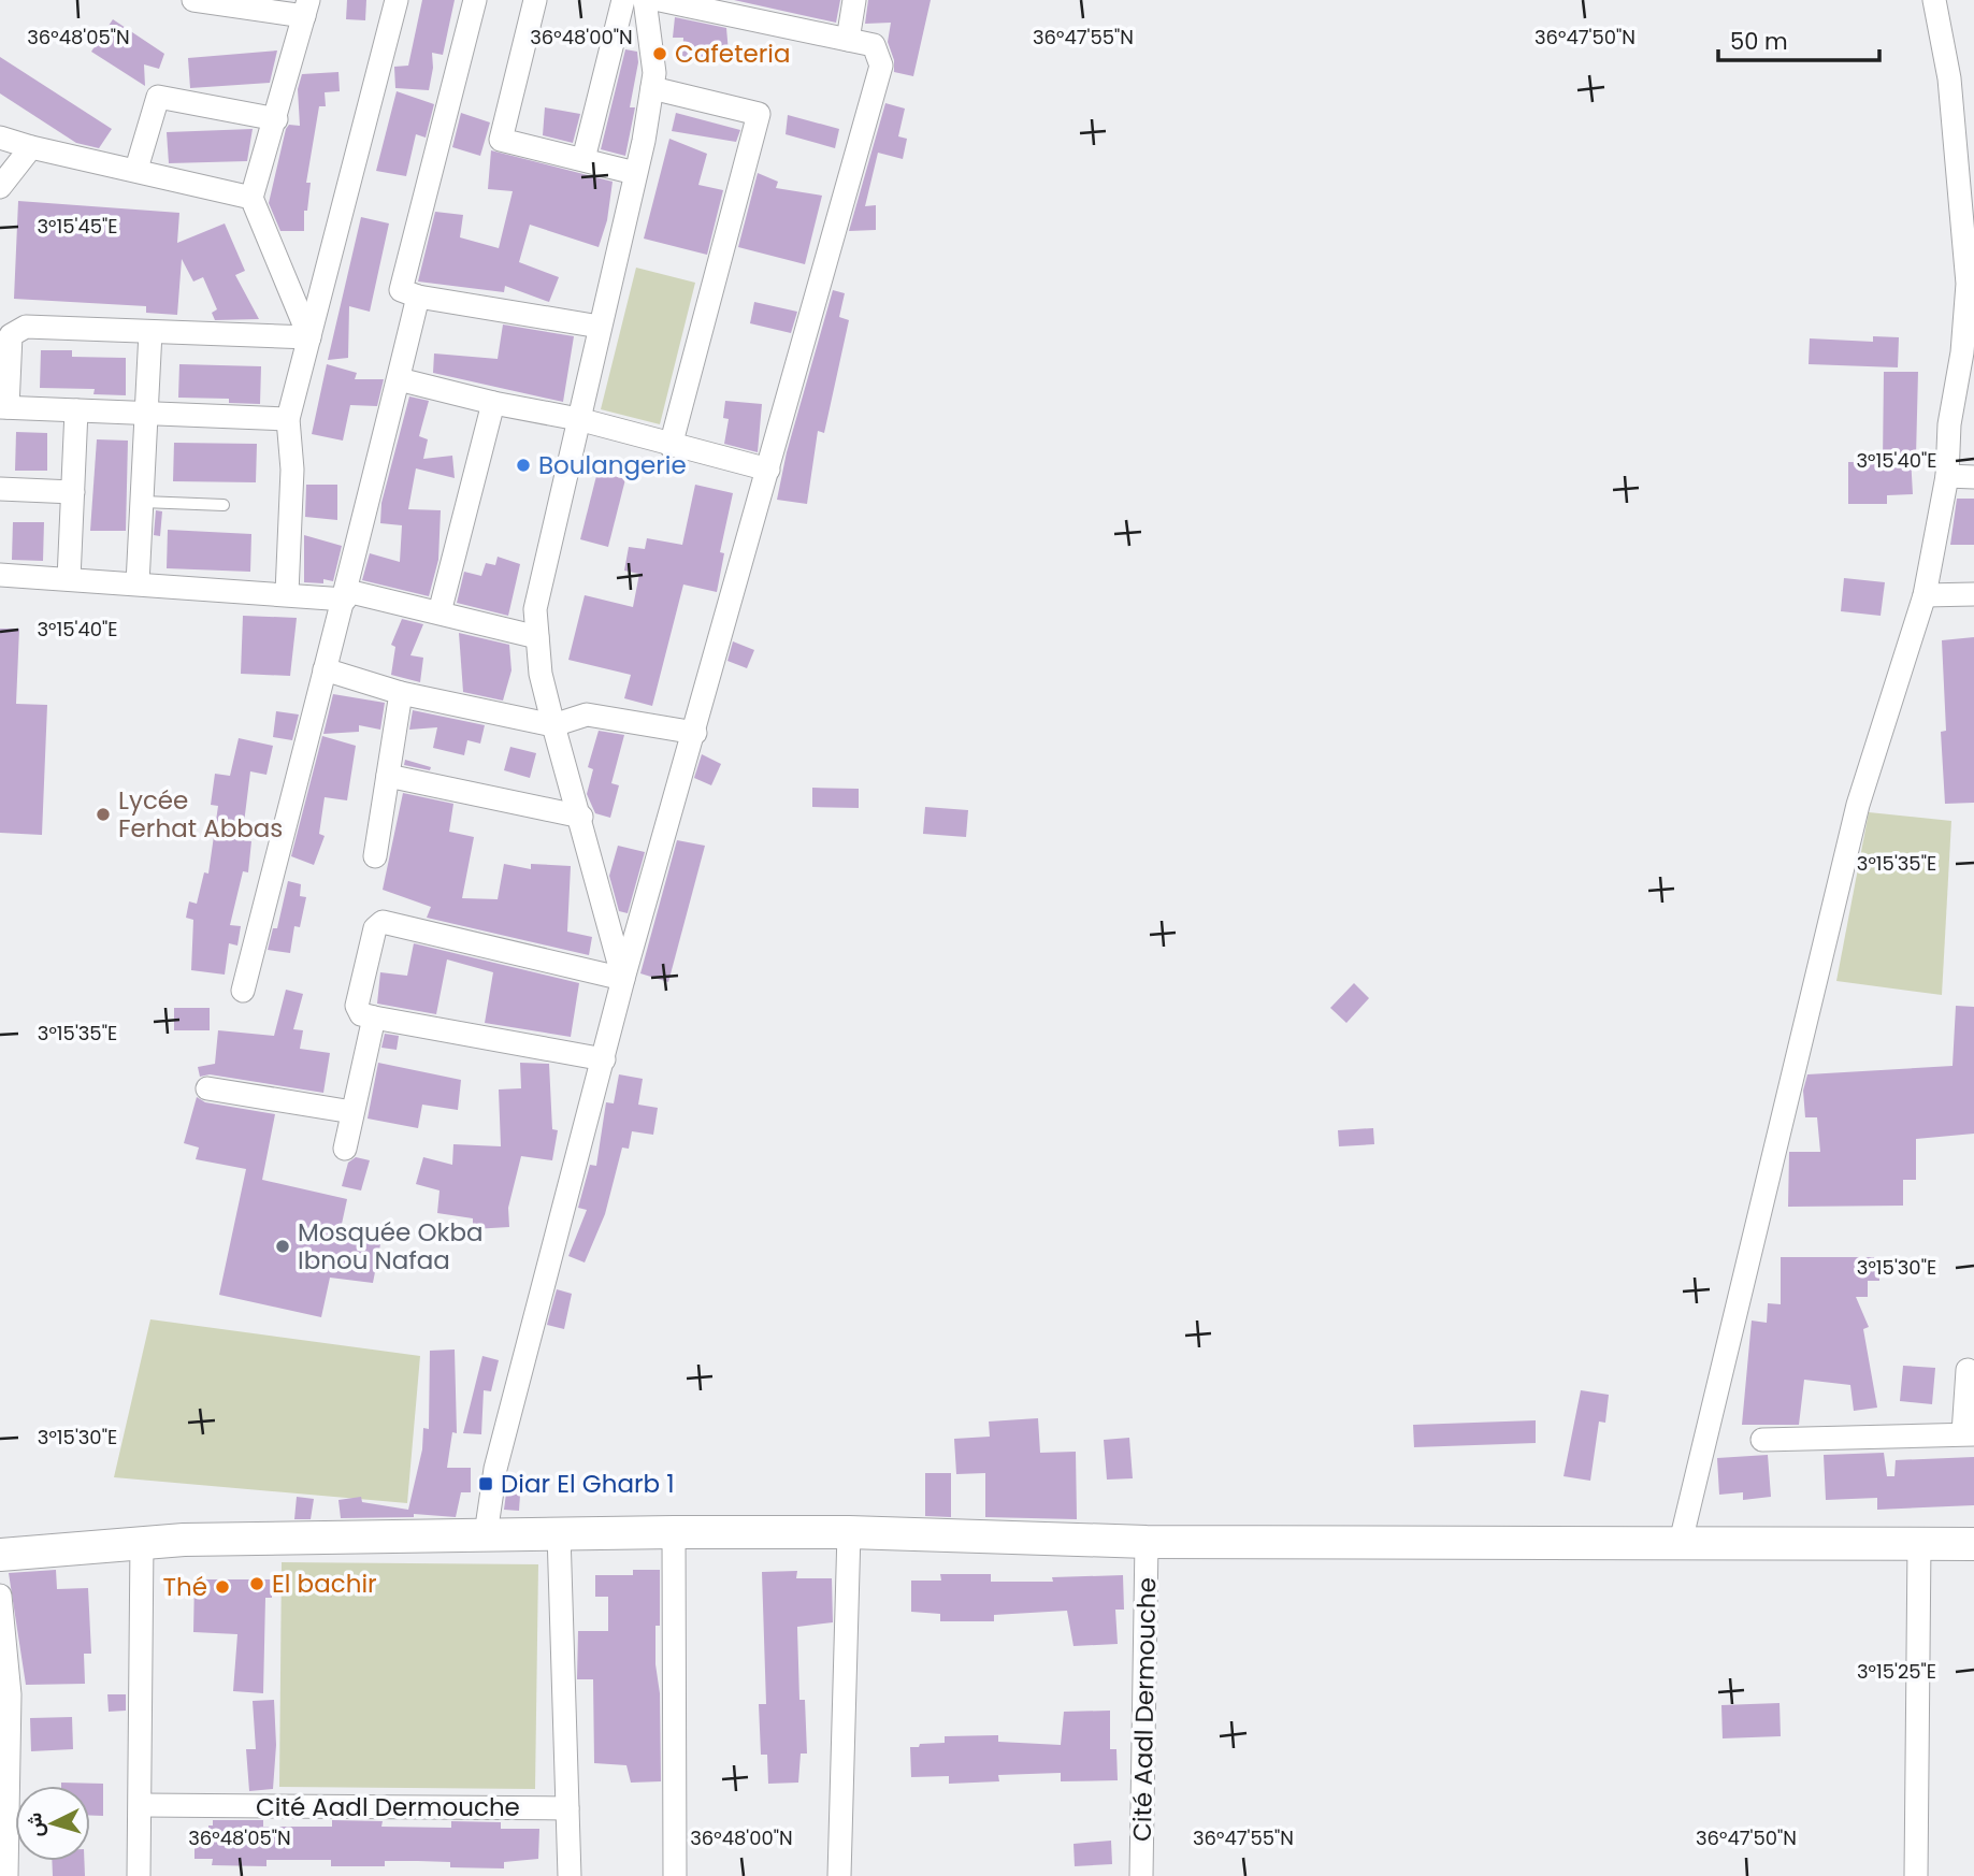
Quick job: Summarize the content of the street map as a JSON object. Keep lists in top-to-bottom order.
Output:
{
  "streets": {
    "street": ["Cité Aadl Dermouche"]
  },
  "places": {
    "other": [
      "Cafeteria",
      "Boulangerie",
      "Lycée Ferhat Abbas",
      "Mosquée Okba Ibnou Nafaa",
      "El bachir",
      "Thé"
    ],
    "transit": ["Diar El Gharb 1"]
  },
  "scale_bar": "50 m",
  "north": "left",
  "coordinates": [
    "36°48'05\"N",
    "36°48'00\"N",
    "36°47'55\"N",
    "36°47'50\"N",
    "3°15'45\"E",
    "3°15'40\"E",
    "3°15'35\"E",
    "3°15'30\"E",
    "3°15'25\"E"
  ]
}
